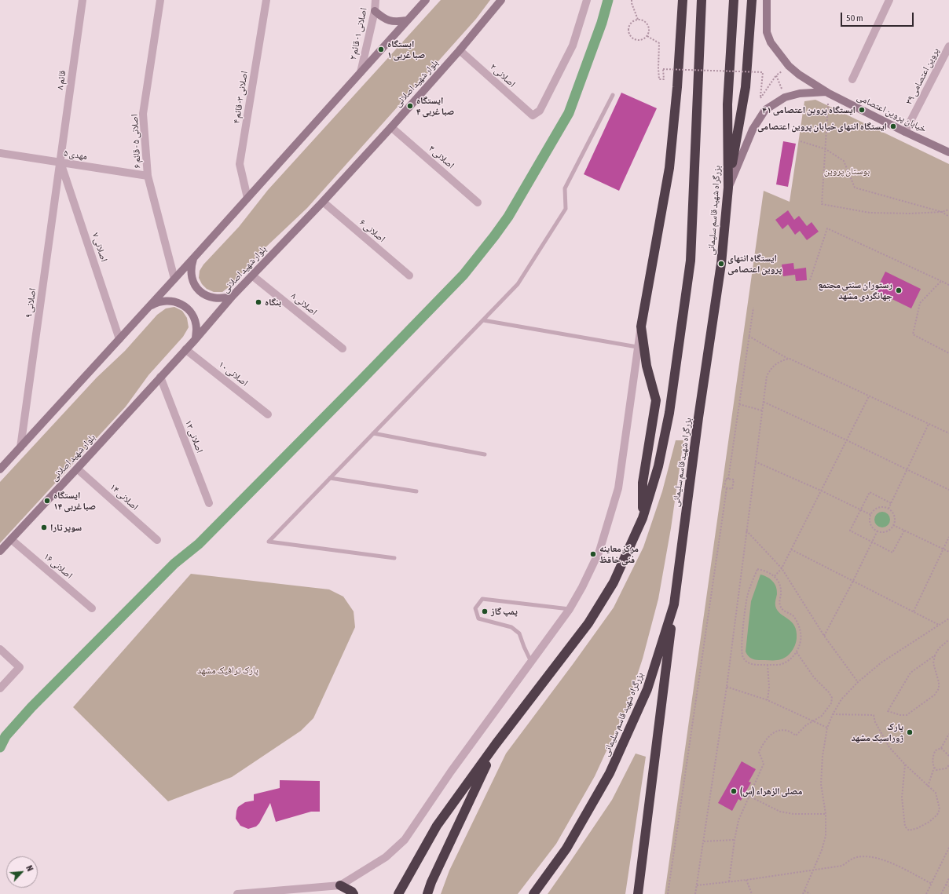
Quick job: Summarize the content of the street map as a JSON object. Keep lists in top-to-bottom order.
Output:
{
  "streets": {
    "highway": ["بزرگراه شهید قاسم سلیمانی"],
    "main road": ["بلوار شهید اصلانی", "خیابان پروین اعتصامی"],
    "street": [
      "اصلانی ۱- قائم ۲",
      "اصلانی ۲",
      "پروین اعتصامی ۳۹",
      "قائم ۸",
      "اصلانی ۳- قائم ۴",
      "اصلانی ۵ - قائم ۶",
      "مهدی ۵",
      "اصلانی ۴",
      "اصلانی ۶",
      "اصلانی ۷",
      "اصلانی ۹",
      "اصلانی ۸",
      "اصلانی ۱۰",
      "اصلانی ۱۲",
      "اصلانی ۱۴",
      "اصلانی ۱۶"
    ]
  },
  "crossings": [
    ["اصلانی ۲", "بلوار شهید اصلانی"],
    ["پروین اعتصامی ۳۹", "خیابان پروین اعتصامی"],
    ["قائم ۸", "مهدی ۵"],
    ["قائم ۸", "اصلانی ۷"],
    ["قائم ۸", "اصلانی ۹"],
    ["بلوار شهید اصلانی", "اصلانی ۴"],
    ["بلوار شهید اصلانی", "اصلانی ۶"],
    ["بلوار شهید اصلانی", "اصلانی ۸"],
    ["بلوار شهید اصلانی", "اصلانی ۱۰"],
    ["بلوار شهید اصلانی", "اصلانی ۱۲"],
    ["بلوار شهید اصلانی", "اصلانی ۱۴"],
    ["بلوار شهید اصلانی", "اصلانی ۱۶"],
    ["اصلانی ۵ - قائم ۶", "مهدی ۵"],
    ["مهدی ۵", "اصلانی ۷"],
    ["مهدی ۵", "اصلانی ۹"],
    ["اصلانی ۷", "اصلانی ۹"]
  ],
  "parks": ["بوستان پروین", "پارک ترافیک مشهد"],
  "places": [
    "ایستگاه صبا غربی ۱",
    "ایستگاه صبا غربی ۴",
    "ایستگاه پروین اعتصامی ۴۱",
    "ایستگاه انتهای خیابان پروین اعتصامی",
    "ایستگاه انتهای پروین اعتصامی",
    "رستوران سنتی مجتمع جهانگردی مشهد",
    "بنگاه",
    "ایستگاه صبا غربی ۱۴",
    "سوپر تارا",
    "مرکز معاینه فنی خاقظ",
    "پمپ گاز",
    "پارک ژوراسیک مشهد",
    "مصلی الزهراء (س)"
  ],
  "scale_bar": "50 m",
  "north": "top right"
}
